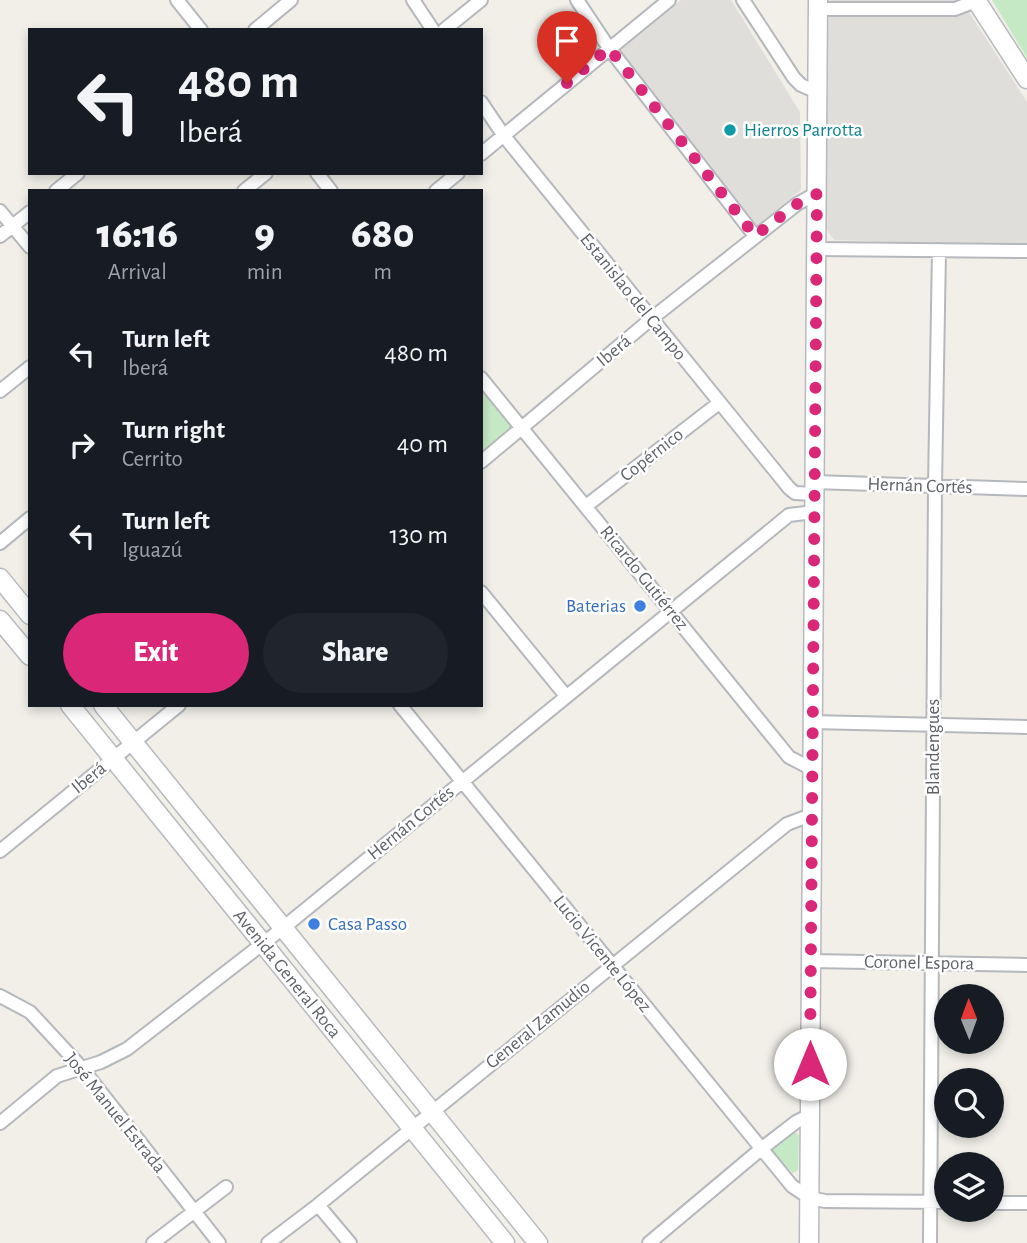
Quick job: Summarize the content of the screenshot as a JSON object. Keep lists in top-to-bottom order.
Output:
{
  "streets": {
    "main road": ["Avenida General Roca"],
    "street": [
      "Estanislao del Campo",
      "Iberá",
      "Copérnico",
      "Hernán Cortés",
      "Ricardo Gutiérrez",
      "Blandengues",
      "Lucio Vicente López",
      "Coronel Espora",
      "General Zamudio",
      "José Manuel Estrada"
    ]
  },
  "crossings": [
    ["Estanislao del Campo", "Iberá"],
    ["Estanislao del Campo", "Copérnico"],
    ["Estanislao del Campo", "Hernán Cortés"],
    ["Iberá", "Ricardo Gutiérrez"],
    ["Iberá", "Avenida General Roca"],
    ["Copérnico", "Ricardo Gutiérrez"],
    ["Hernán Cortés", "Ricardo Gutiérrez"],
    ["Hernán Cortés", "Blandengues"],
    ["Hernán Cortés", "Lucio Vicente López"],
    ["Hernán Cortés", "Avenida General Roca"],
    ["Hernán Cortés", "José Manuel Estrada"],
    ["Blandengues", "Coronel Espora"],
    ["Lucio Vicente López", "General Zamudio"],
    ["Avenida General Roca", "General Zamudio"]
  ],
  "places": ["Hierros Parrotta", "Baterias", "Casa Passo"],
  "north": "top",
  "page": {
    "turn": ["480 m", "Iberá"],
    "eta": [
      "16:16",
      "Arrival",
      "9",
      "min",
      "680",
      "m"
    ],
    "list": [
      {
        "name": "Turn left",
        "note": "Iberá",
        "value": "480 m"
      },
      {
        "name": "Turn right",
        "note": "Cerrito",
        "value": "40 m"
      },
      {
        "name": "Turn left",
        "note": "Iguazú",
        "value": "130 m"
      }
    ],
    "buttons": ["Exit", "Share"]
  }
}
